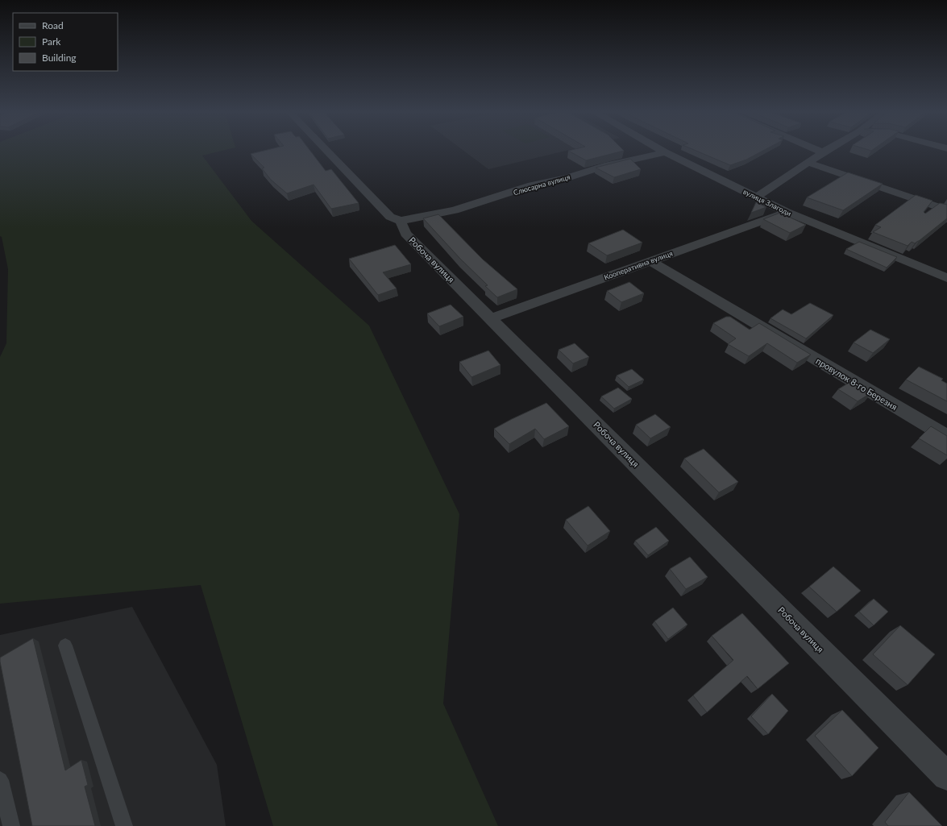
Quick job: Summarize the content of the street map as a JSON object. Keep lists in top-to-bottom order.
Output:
{
  "streets": {
    "street": [
      "Слюсарна вулиця",
      "вулиця Злагоди",
      "Робоча вулиця",
      "Кооперативна вулиця",
      "провулок 8-го Березня"
    ]
  },
  "crossings": [
    ["Слюсарна вулиця", "вулиця Злагоди"],
    ["Слюсарна вулиця", "Робоча вулиця"],
    ["вулиця Злагоди", "Кооперативна вулиця"],
    ["Робоча вулиця", "Кооперативна вулиця"],
    ["Кооперативна вулиця", "провулок 8-го Березня"]
  ],
  "legend": ["Road", "Park", "Building"]
}
